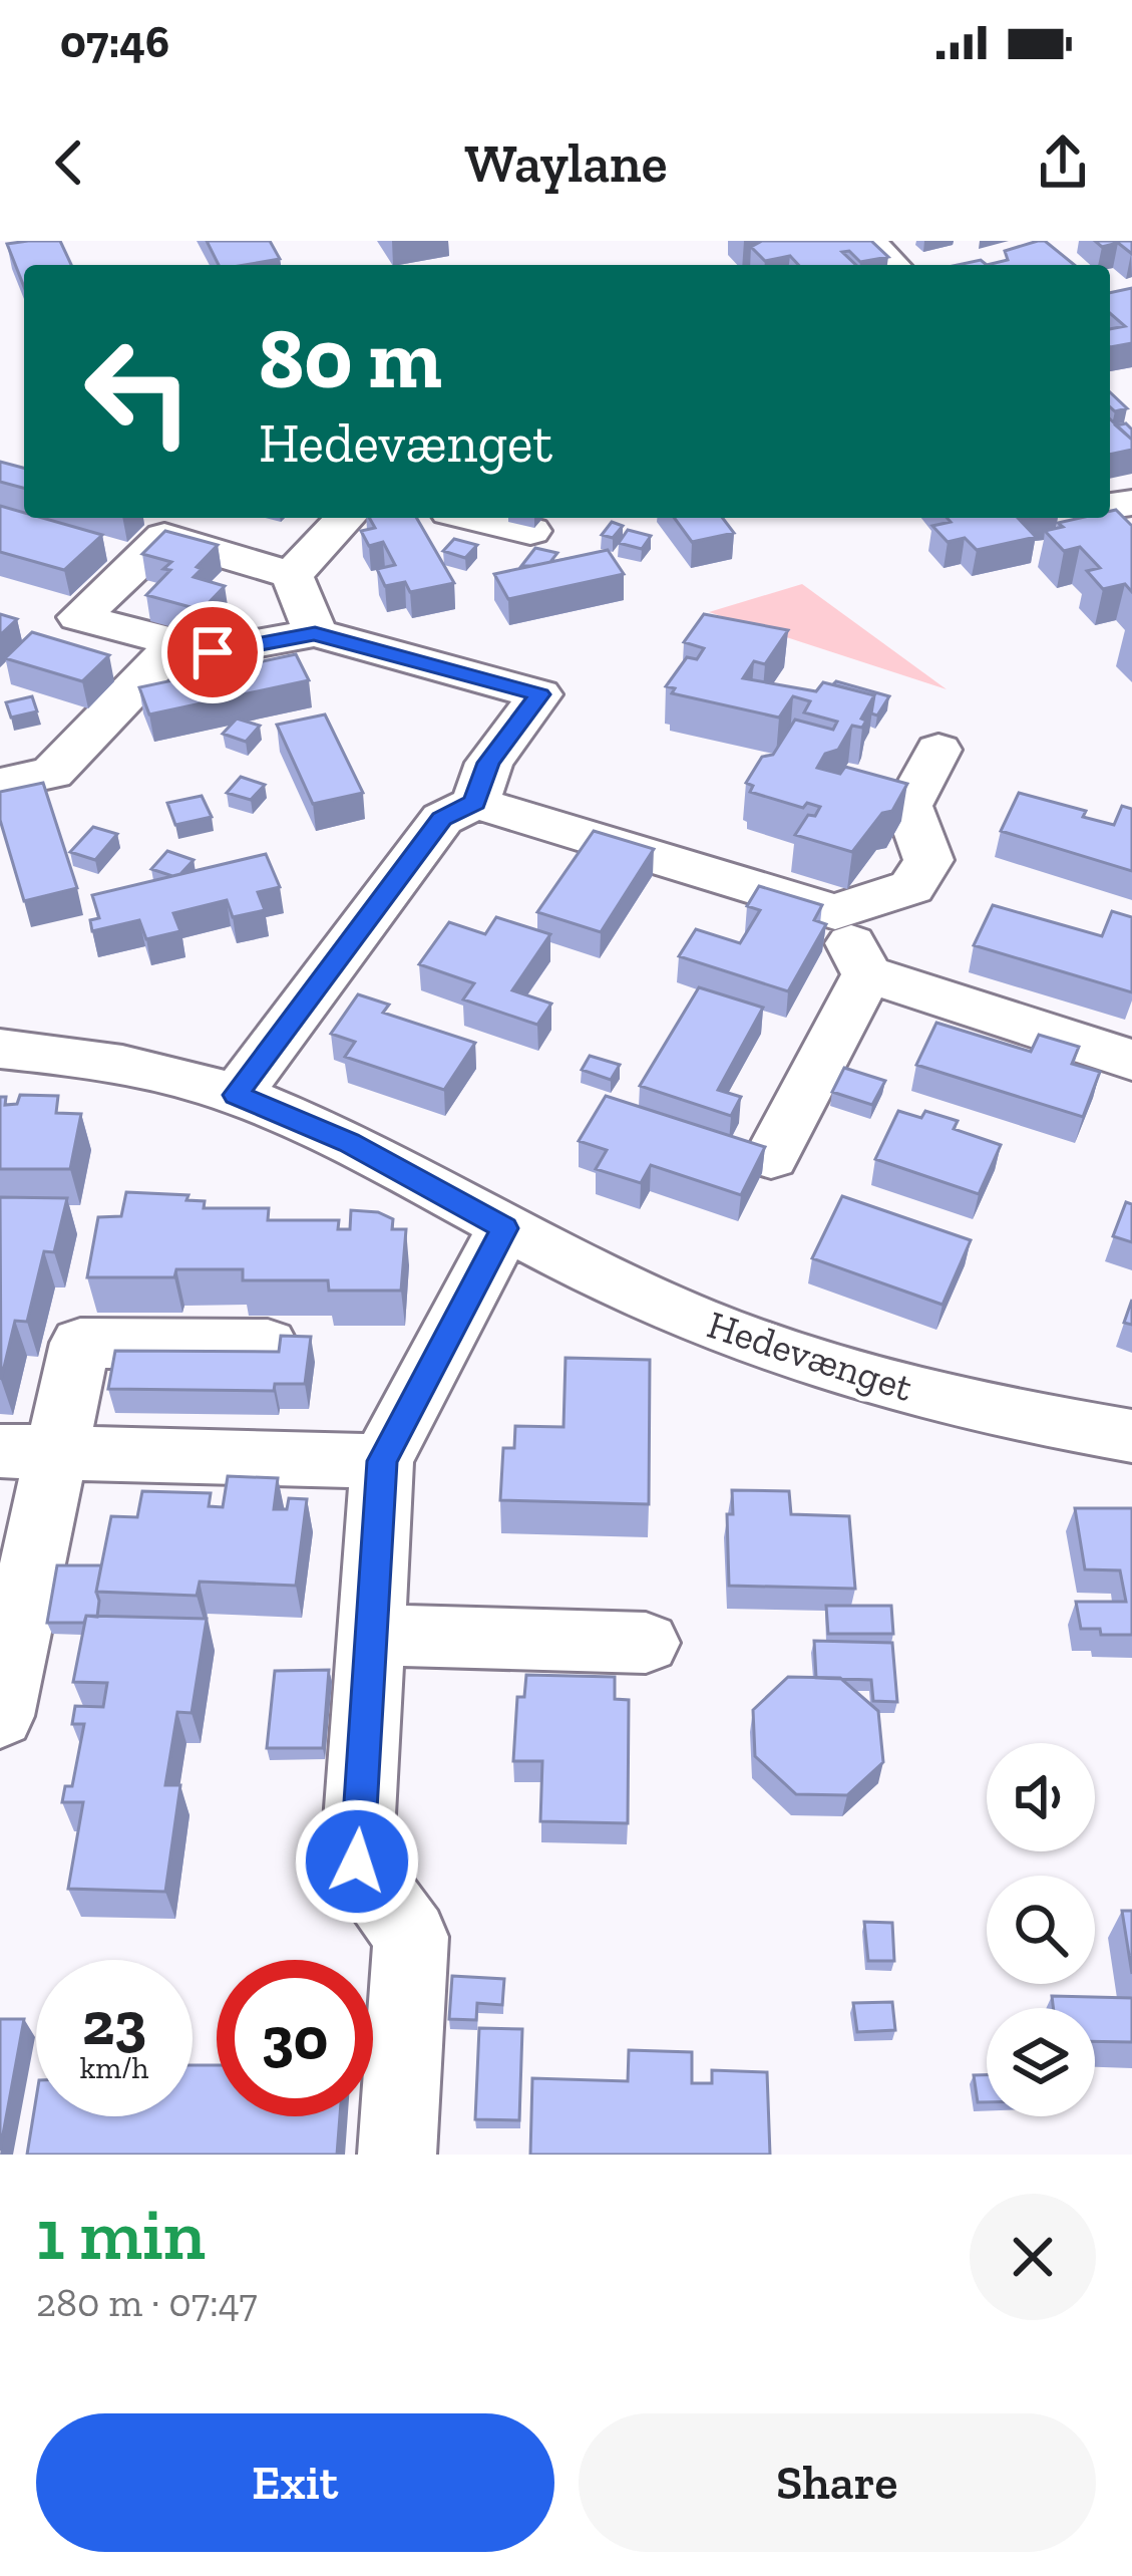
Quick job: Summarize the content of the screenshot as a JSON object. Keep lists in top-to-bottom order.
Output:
{
  "streets": {
    "street": ["Hedevænget"]
  },
  "page": {
    "status": "07:46",
    "header": "Waylane",
    "turn": ["80 m", "Hedevænget"],
    "speed": "23 km/h",
    "limit": "30",
    "heading": ["1 min", "280 m · 07:47"],
    "buttons": ["Exit", "Share"]
  }
}
